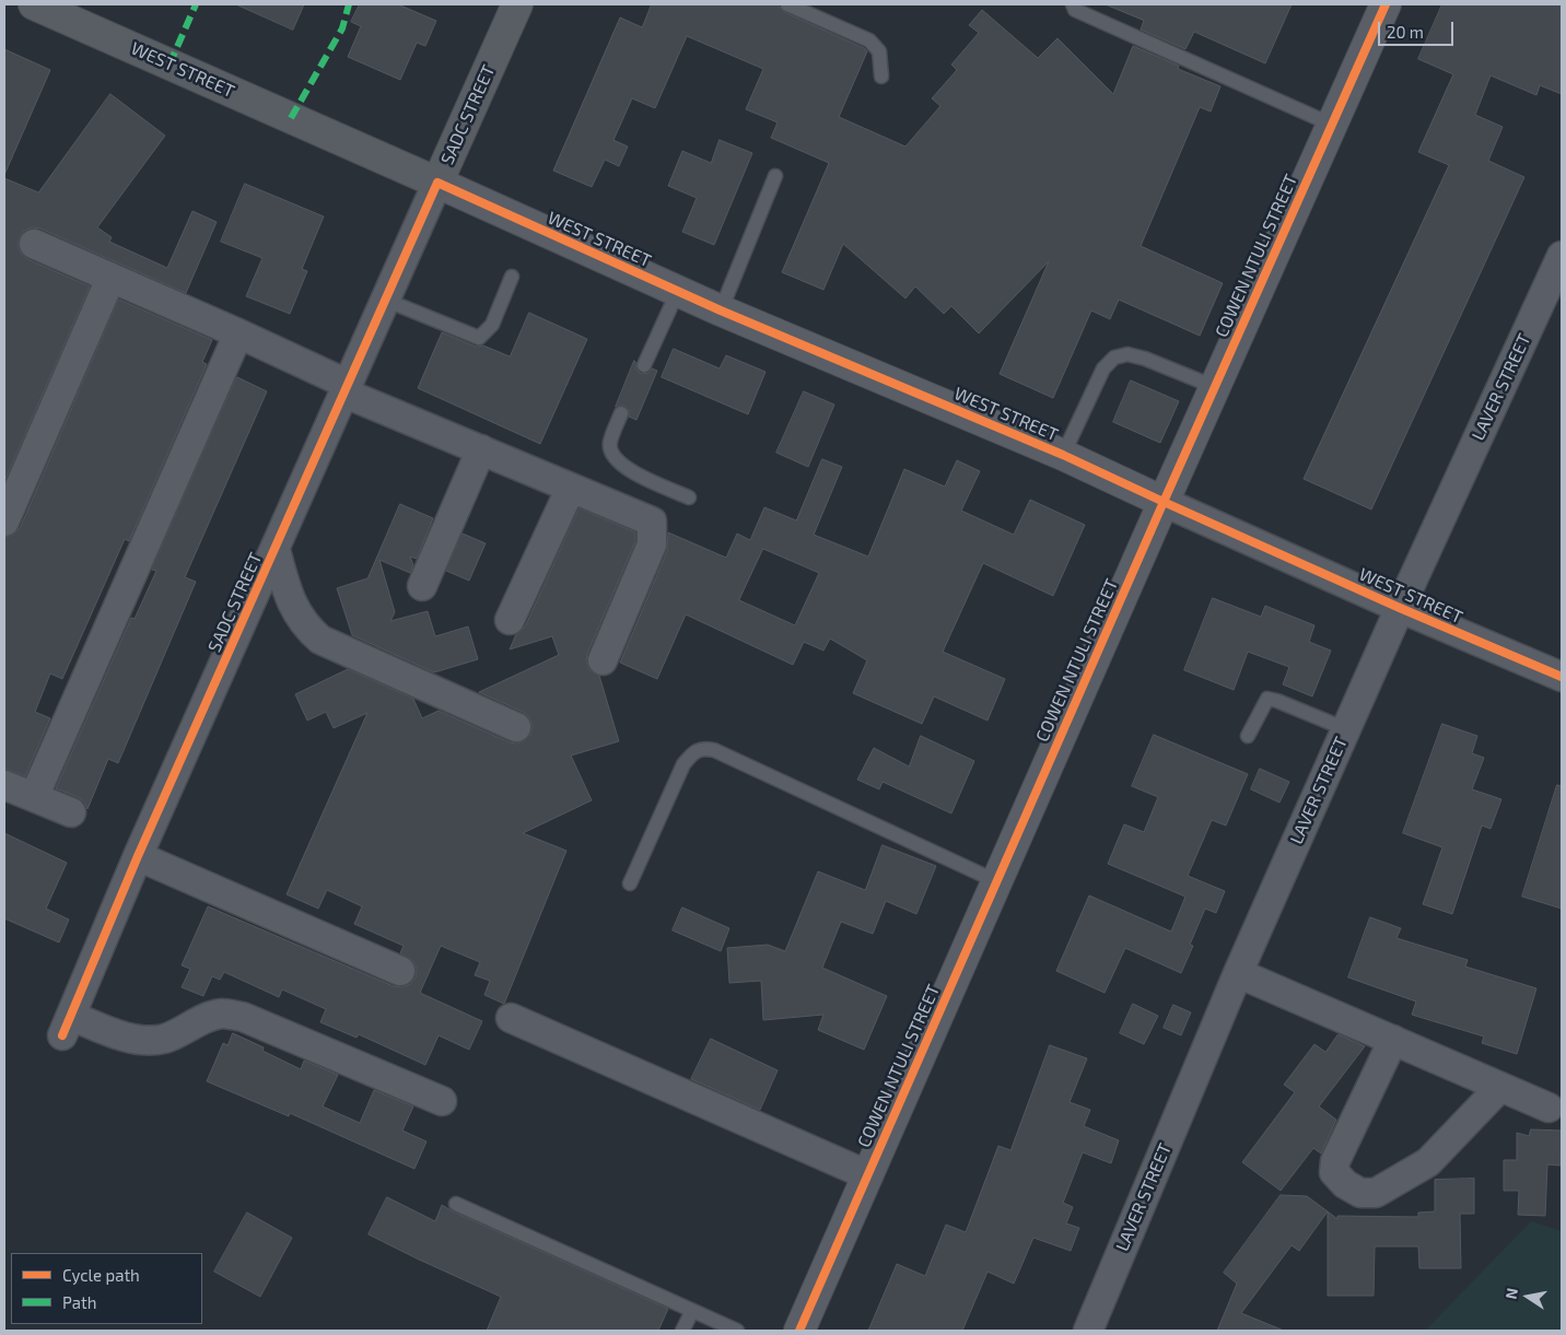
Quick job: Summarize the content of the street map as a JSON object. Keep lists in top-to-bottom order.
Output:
{
  "streets": {
    "main road": ["WEST STREET", "SADC STREET"],
    "street": ["COWEN NTULI STREET", "LAVER STREET"]
  },
  "crossings": [
    ["WEST STREET", "SADC STREET"],
    ["WEST STREET", "COWEN NTULI STREET"],
    ["WEST STREET", "LAVER STREET"]
  ],
  "legend": ["Cycle path", "Path"],
  "scale_bar": "20 m",
  "north": "left"
}
